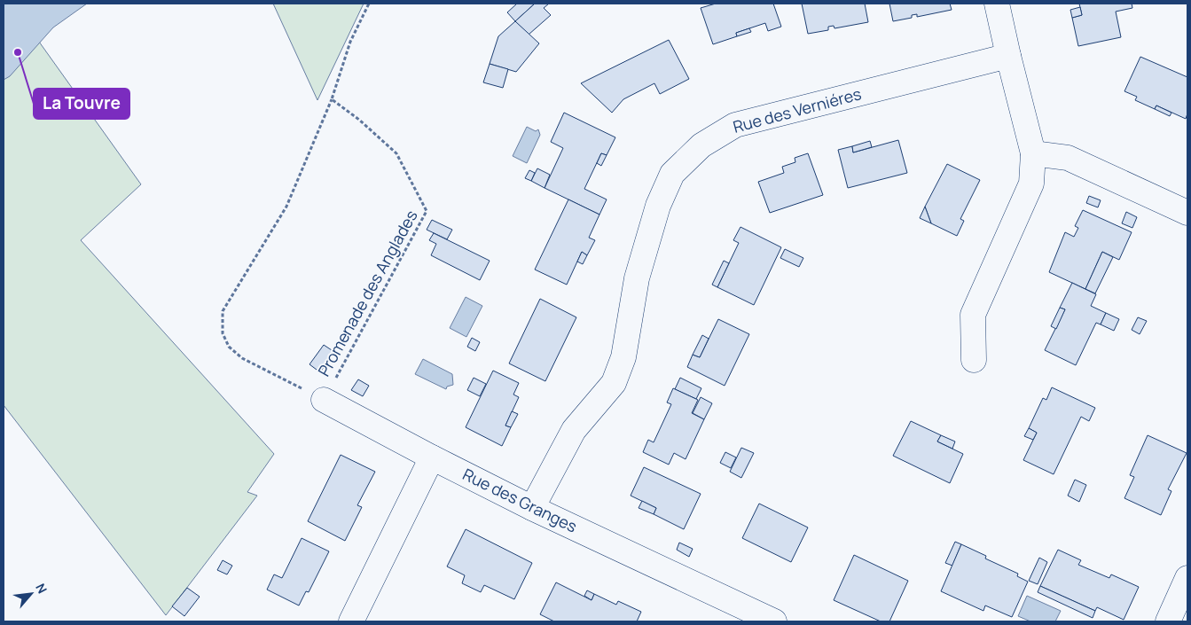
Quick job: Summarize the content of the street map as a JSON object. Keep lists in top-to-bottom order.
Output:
{
  "streets": {
    "street": ["Rue des Verniéres", "Rue des Granges"],
    "path": ["Promenade des Anglades"]
  },
  "crossings": [
    ["Rue des Verniéres", "Rue des Granges"],
    ["Promenade des Anglades", "Rue des Granges"]
  ],
  "places": ["La Touvre"],
  "north": "top right"
}
